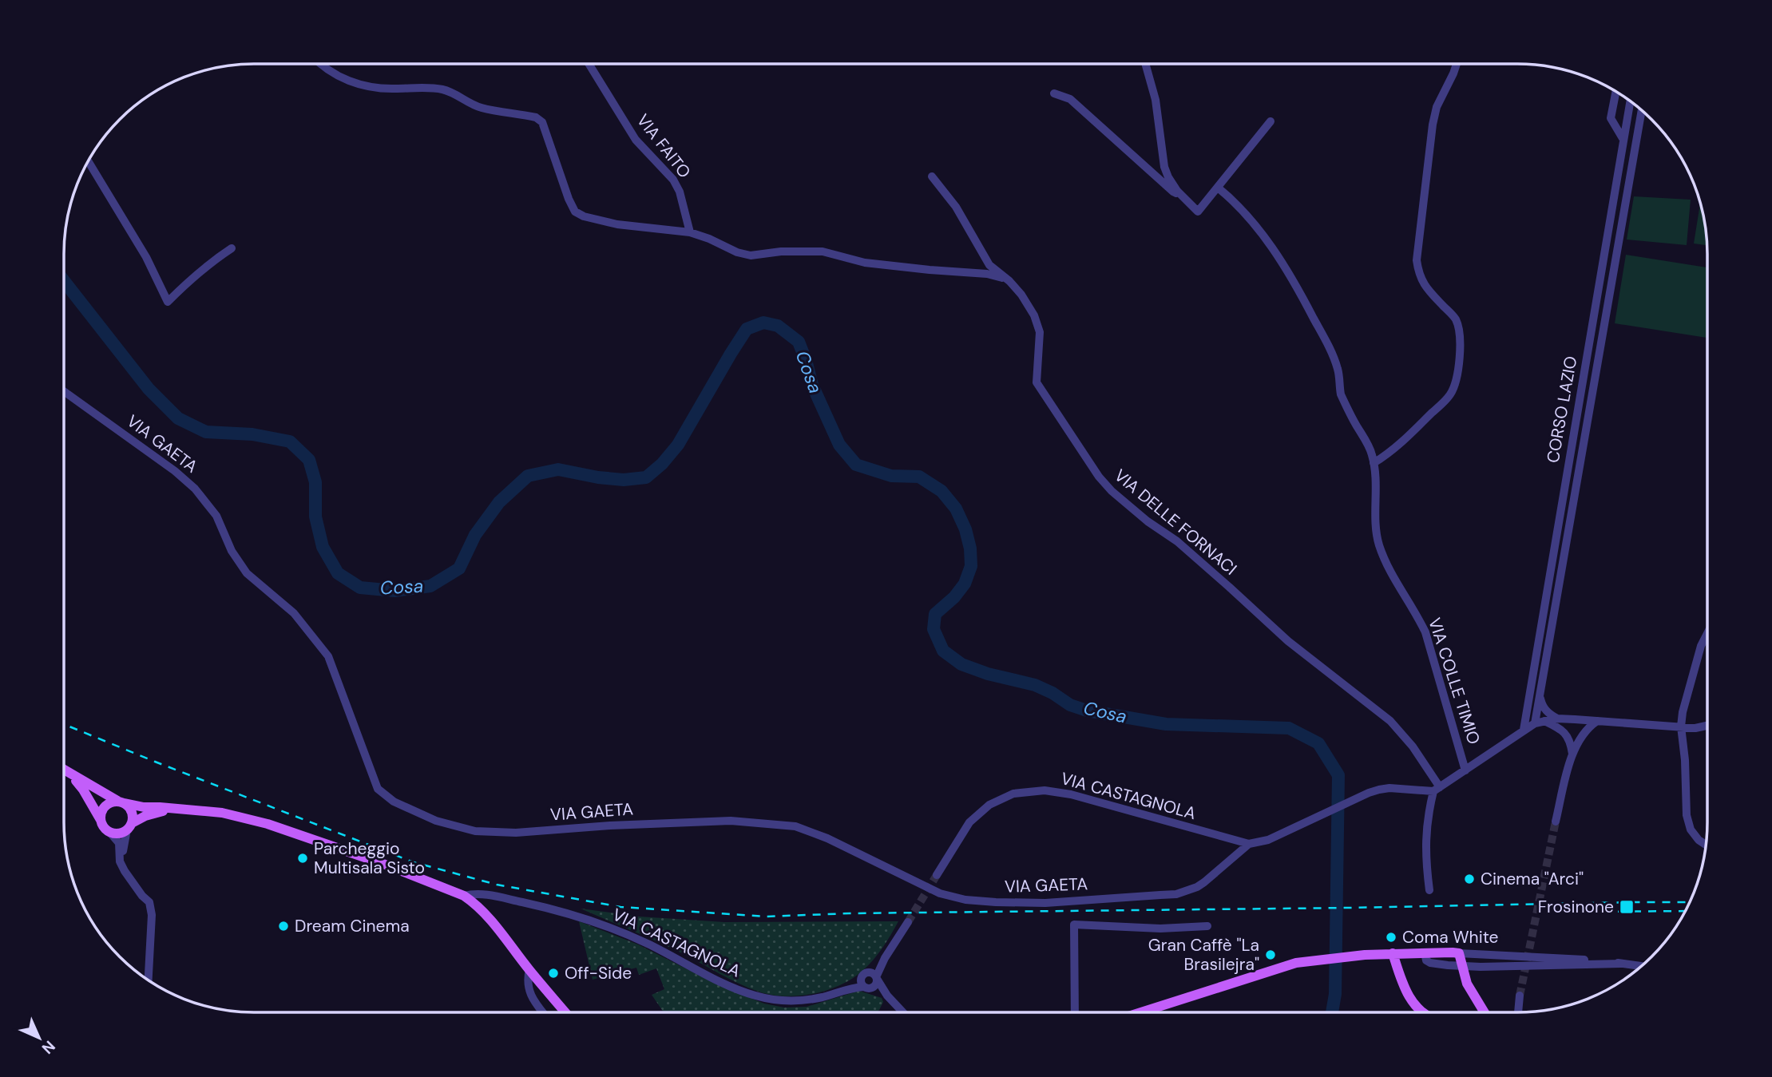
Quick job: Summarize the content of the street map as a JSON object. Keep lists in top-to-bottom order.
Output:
{
  "streets": {
    "street": [
      "VIA FAITO",
      "CORSO LAZIO",
      "VIA GAETA",
      "VIA DELLE FORNACI",
      "VIA COLLE TIMIO",
      "VIA CASTAGNOLA"
    ]
  },
  "crossings": [
    ["VIA GAETA", "VIA DELLE FORNACI"],
    ["VIA GAETA", "VIA CASTAGNOLA"]
  ],
  "water": ["Cosa"],
  "places": {
    "other": [
      "Parcheggio Multisala Sisto",
      "Cinema \"Arci\"",
      "Dream Cinema",
      "Coma White",
      "Gran Caffè \"La Brasilejra\"",
      "Off-Side"
    ],
    "transit": ["Frosinone"]
  },
  "north": "bottom right"
}
